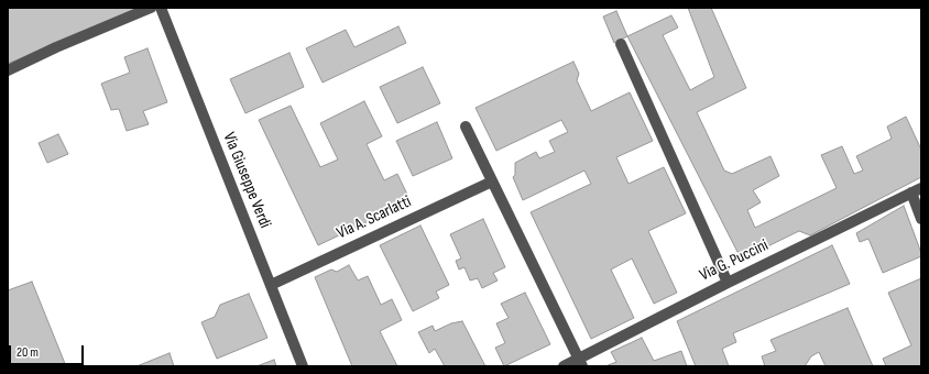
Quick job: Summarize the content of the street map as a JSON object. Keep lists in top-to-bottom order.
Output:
{
  "streets": {
    "street": ["Via Giuseppe Verdi", "Via A. Scarlatti", "Via G. Puccini"]
  },
  "crossings": [
    ["Via Giuseppe Verdi", "Via A. Scarlatti"]
  ],
  "scale_bar": "20 m"
}
